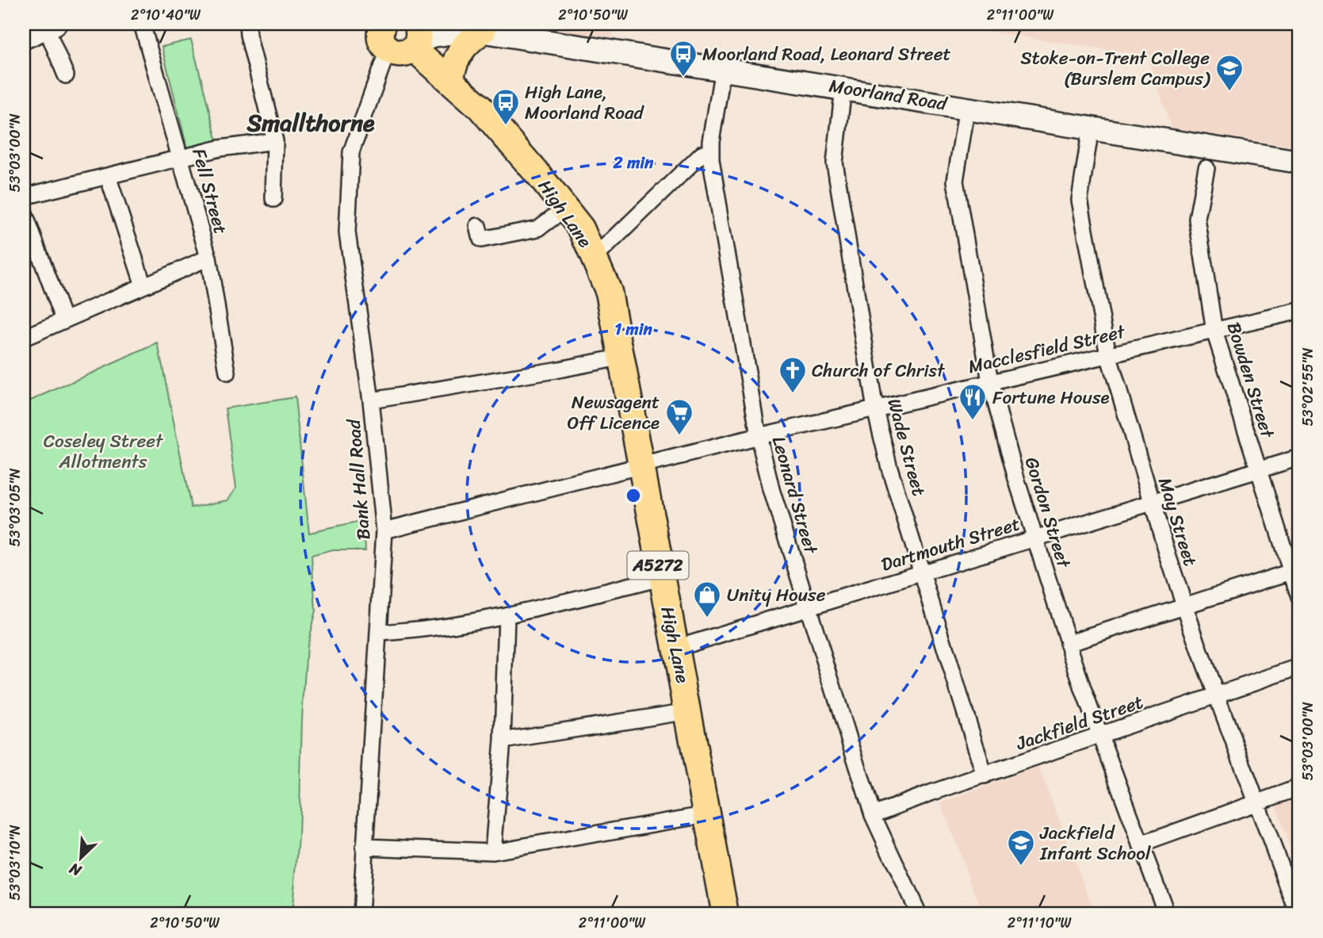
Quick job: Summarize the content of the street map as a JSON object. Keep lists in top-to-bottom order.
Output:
{
  "streets": {
    "main road": ["Moorland Road", "High Lane", "A5272"],
    "street": [
      "Fell Street",
      "Macclesfield Street",
      "Bowden Street",
      "Wade Street",
      "Bank Hall Road",
      "Leonard Street",
      "Gordon Street",
      "May Street",
      "Dartmouth Street",
      "Jackfield Street"
    ]
  },
  "crossings": [
    ["Moorland Road", "High Lane"],
    ["Moorland Road", "Wade Street"],
    ["Moorland Road", "Leonard Street"],
    ["Moorland Road", "Gordon Street"],
    ["Moorland Road", "May Street"],
    ["High Lane", "Macclesfield Street"],
    ["High Lane", "Dartmouth Street"],
    ["Macclesfield Street", "Bowden Street"],
    ["Macclesfield Street", "Wade Street"],
    ["Macclesfield Street", "Bank Hall Road"],
    ["Macclesfield Street", "Leonard Street"],
    ["Macclesfield Street", "Gordon Street"],
    ["Macclesfield Street", "May Street"],
    ["Bowden Street", "Dartmouth Street"],
    ["Wade Street", "Dartmouth Street"],
    ["Wade Street", "Jackfield Street"],
    ["Leonard Street", "Dartmouth Street"],
    ["Leonard Street", "Jackfield Street"],
    ["Gordon Street", "Dartmouth Street"],
    ["Gordon Street", "Jackfield Street"],
    ["May Street", "Dartmouth Street"],
    ["May Street", "Jackfield Street"]
  ],
  "districts": ["Smallthorne"],
  "parks": ["Coseley Street Allotments"],
  "places": {
    "bus stop": ["Moorland Road, Leonard Street", "High Lane, Moorland Road"],
    "school or university": ["Stoke-on-Trent College (Burslem Campus)", "Jackfield Infant School"],
    "church": ["Church of Christ"],
    "restaurant": ["Fortune House"],
    "supermarket": ["Newsagent Off Licence"],
    "shop": ["Unity House"]
  },
  "north": "bottom left",
  "coordinates": [
    "2°10'40\"W",
    "2°10'50\"W",
    "2°11'00\"W",
    "53°03'00\"N",
    "53°02'55\"N",
    "53°03'05\"N",
    "53°03'10\"N",
    "2°11'10\"W"
  ],
  "rings": ["2 min", "1 min"]
}
